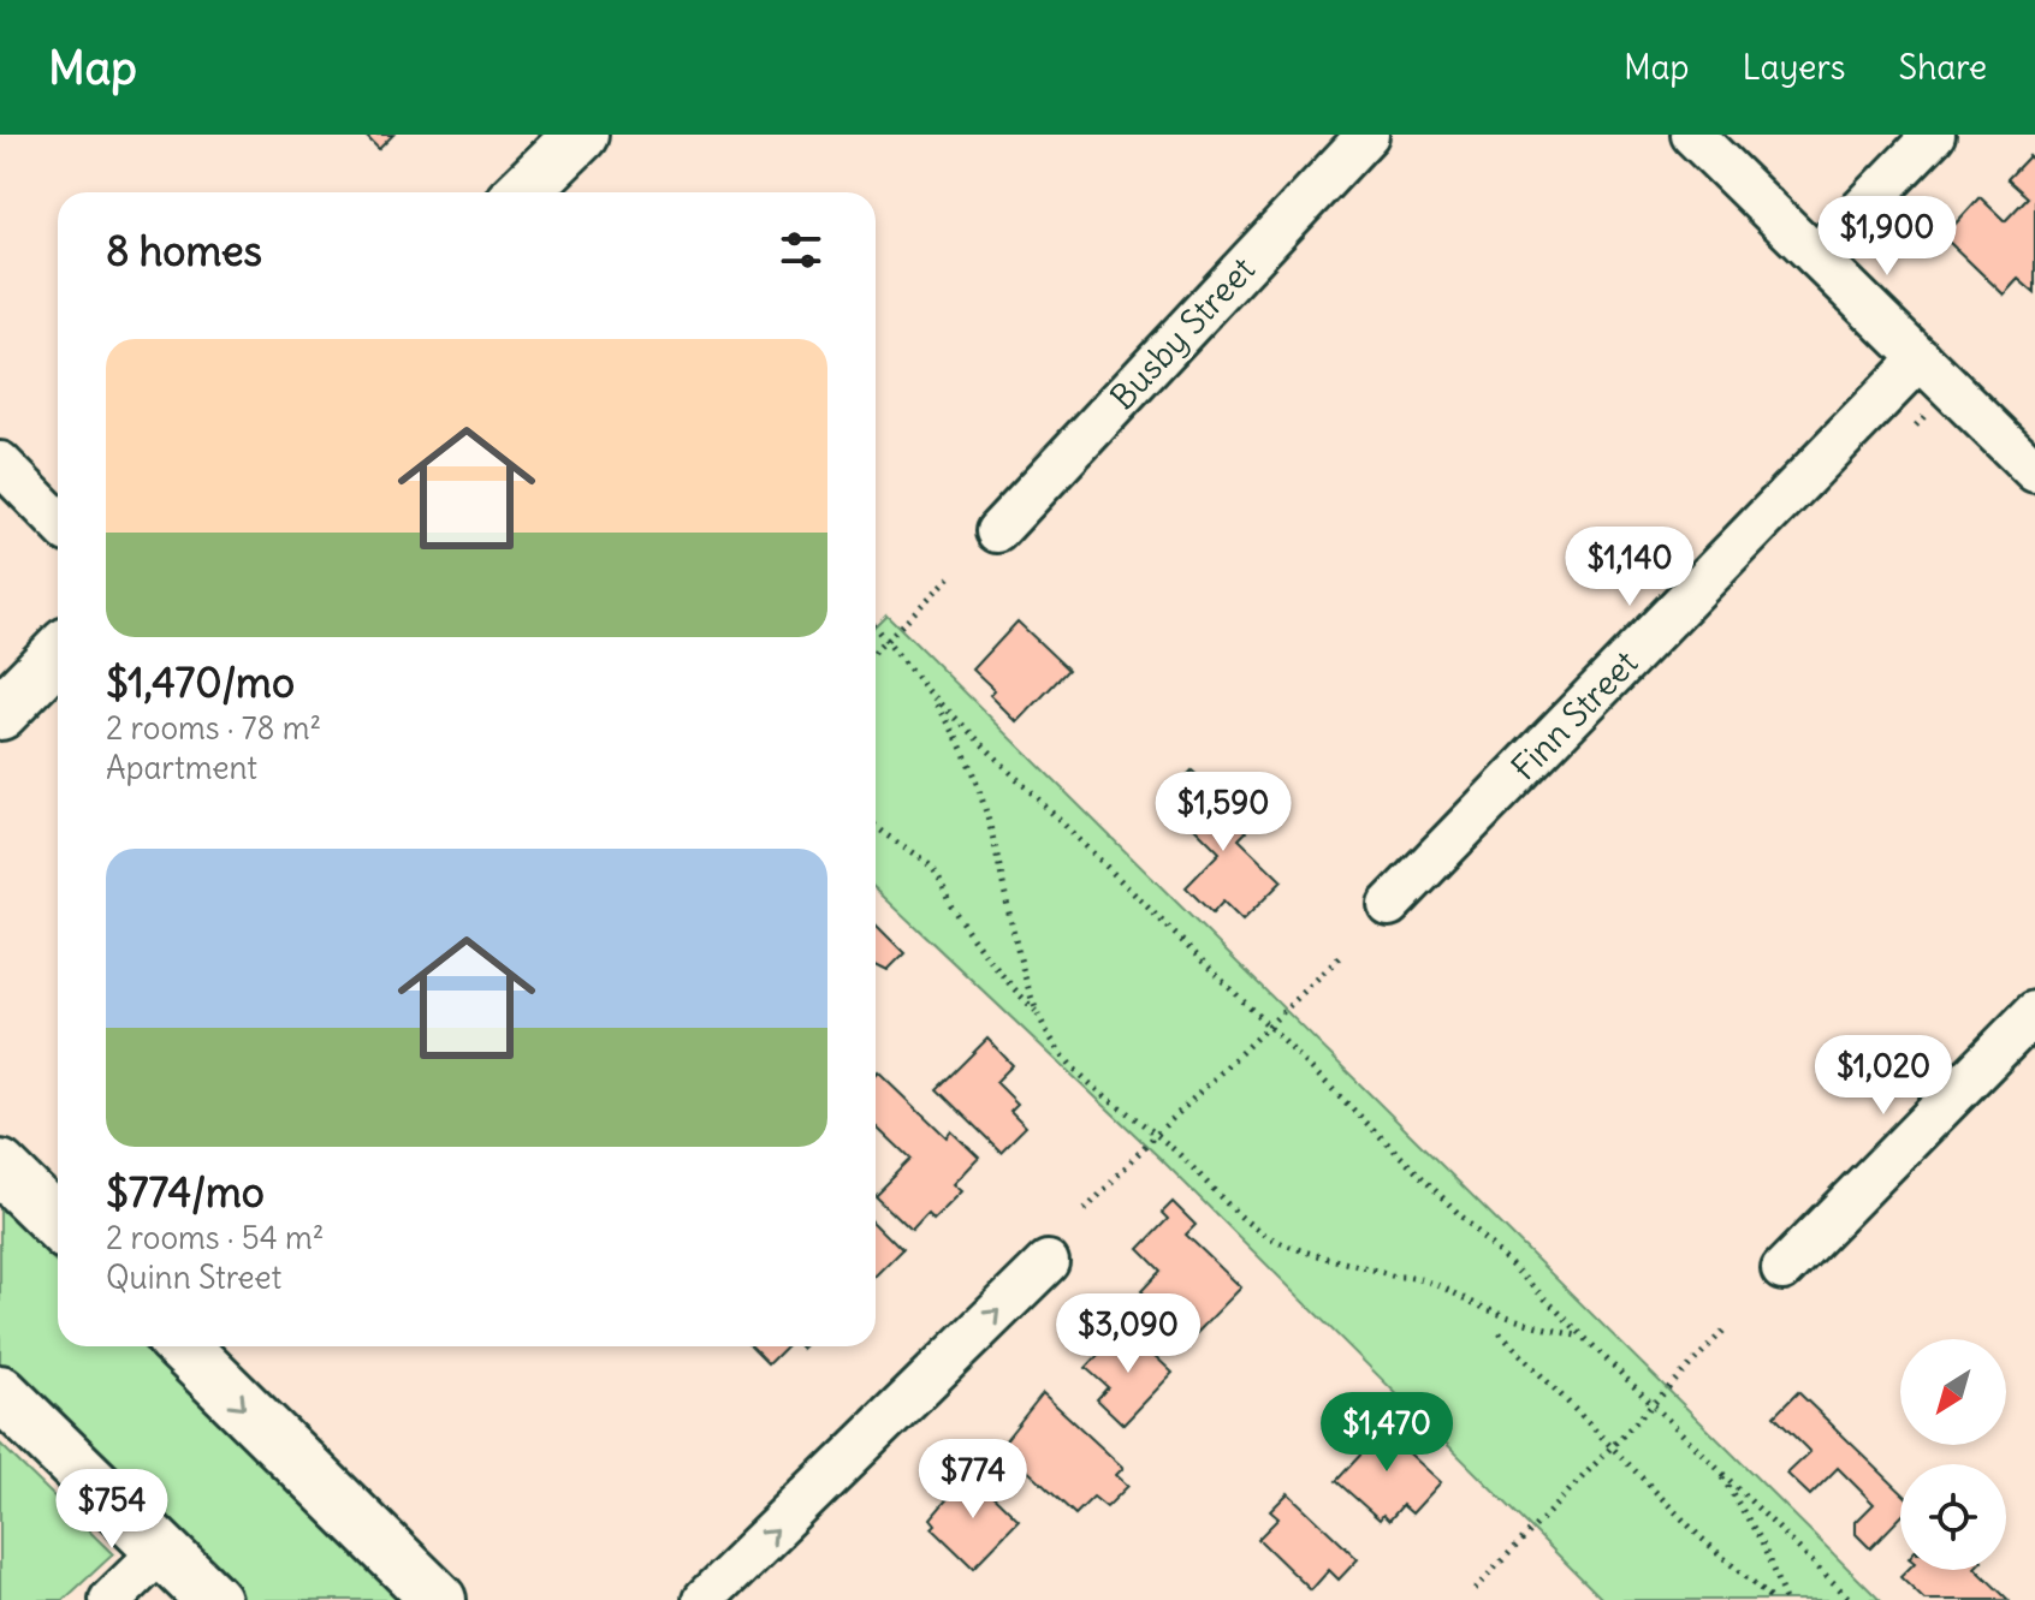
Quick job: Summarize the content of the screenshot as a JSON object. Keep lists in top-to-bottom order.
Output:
{
  "streets": {
    "street": ["Busby Street", "Finn Street"]
  },
  "north": "bottom left",
  "page": {
    "header": "Map",
    "nav": ["Map", "Layers", "Share"],
    "heading": "8 homes",
    "price": [
      "$1,900",
      "$1,140",
      "$1,590",
      "$1,020",
      "$3,090",
      "$1,470",
      "$774",
      "$754"
    ],
    "list": [
      {
        "name": "$1,470/mo",
        "note": "2 rooms · 78 m² · Apartment"
      },
      {
        "name": "$774/mo",
        "note": "2 rooms · 54 m² · Quinn Street"
      }
    ]
  }
}
